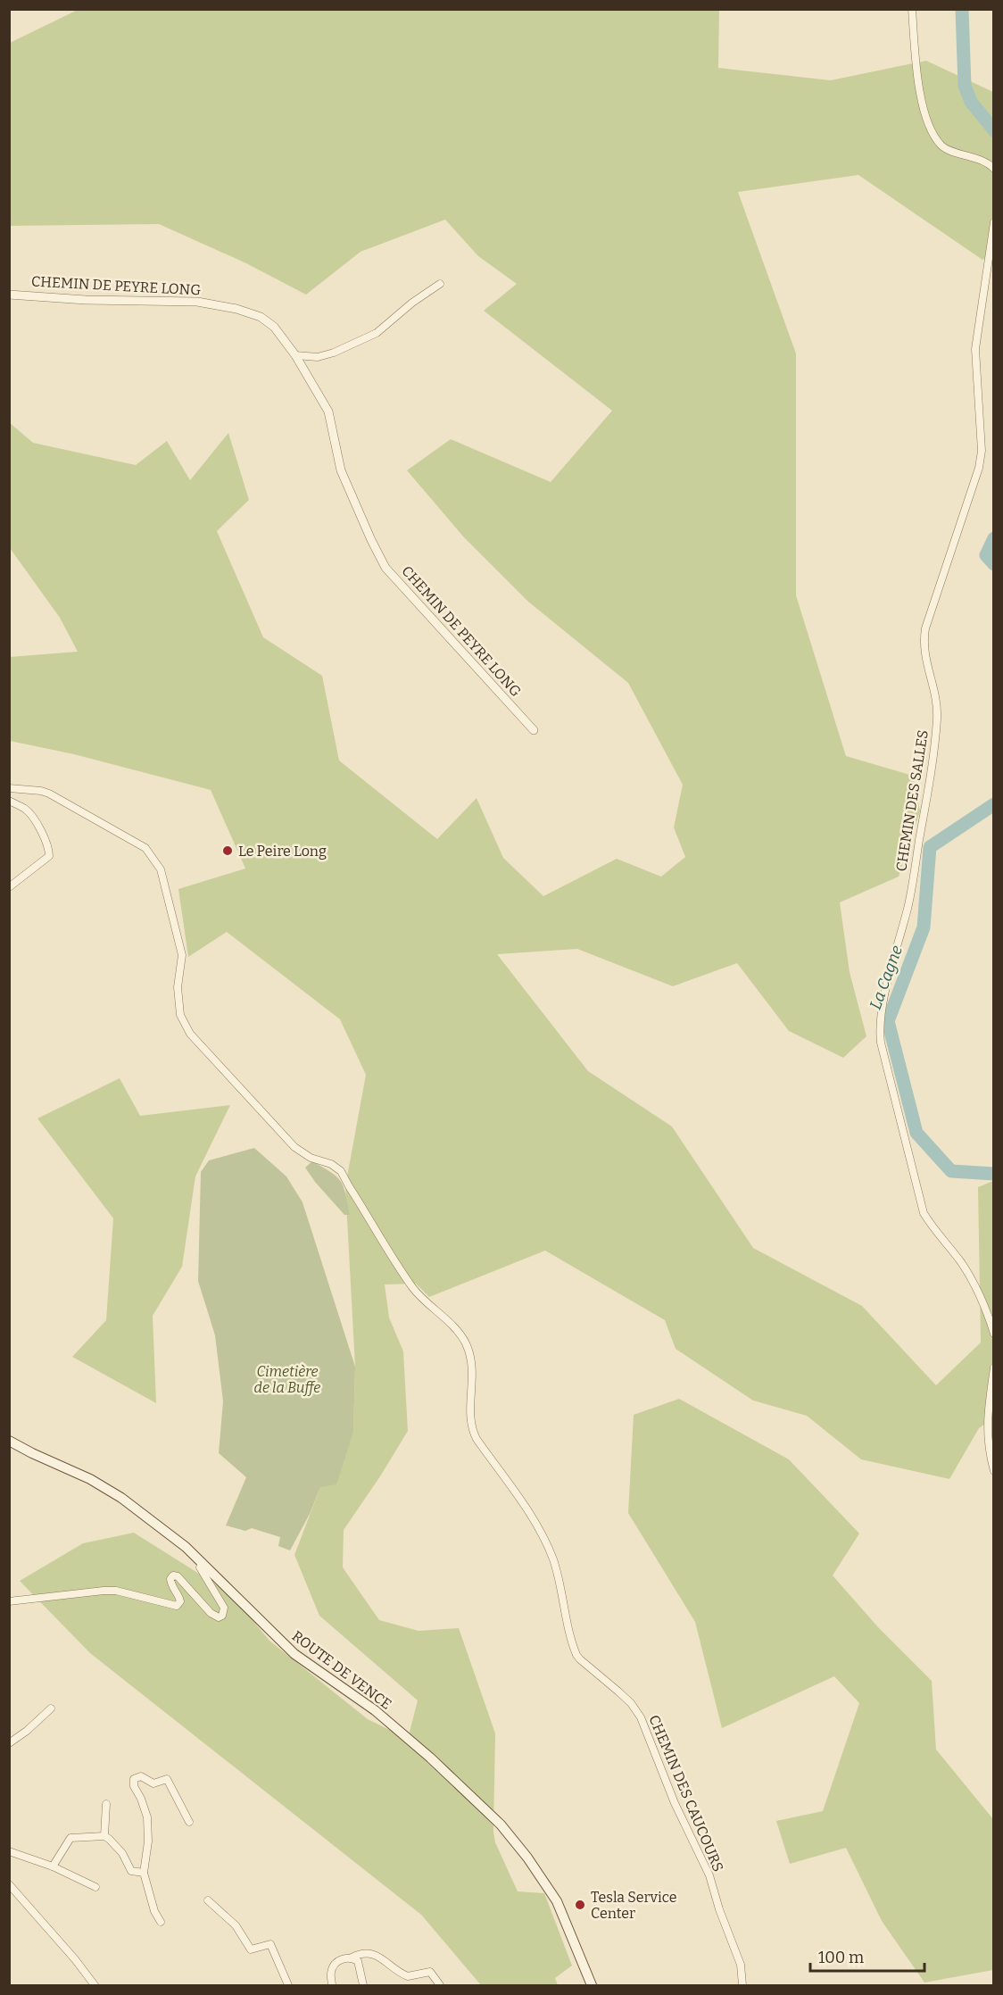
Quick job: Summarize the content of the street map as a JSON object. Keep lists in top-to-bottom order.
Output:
{
  "streets": {
    "main road": ["ROUTE DE VENCE"],
    "street": ["CHEMIN DE PEYRE LONG", "CHEMIN DES SALLES", "CHEMIN DES CAUCOURS"]
  },
  "water": ["La Cagne"],
  "parks": ["Cimetière de la Buffe"],
  "places": ["Le Peire Long", "Tesla Service Center"],
  "scale_bar": "100 m"
}
